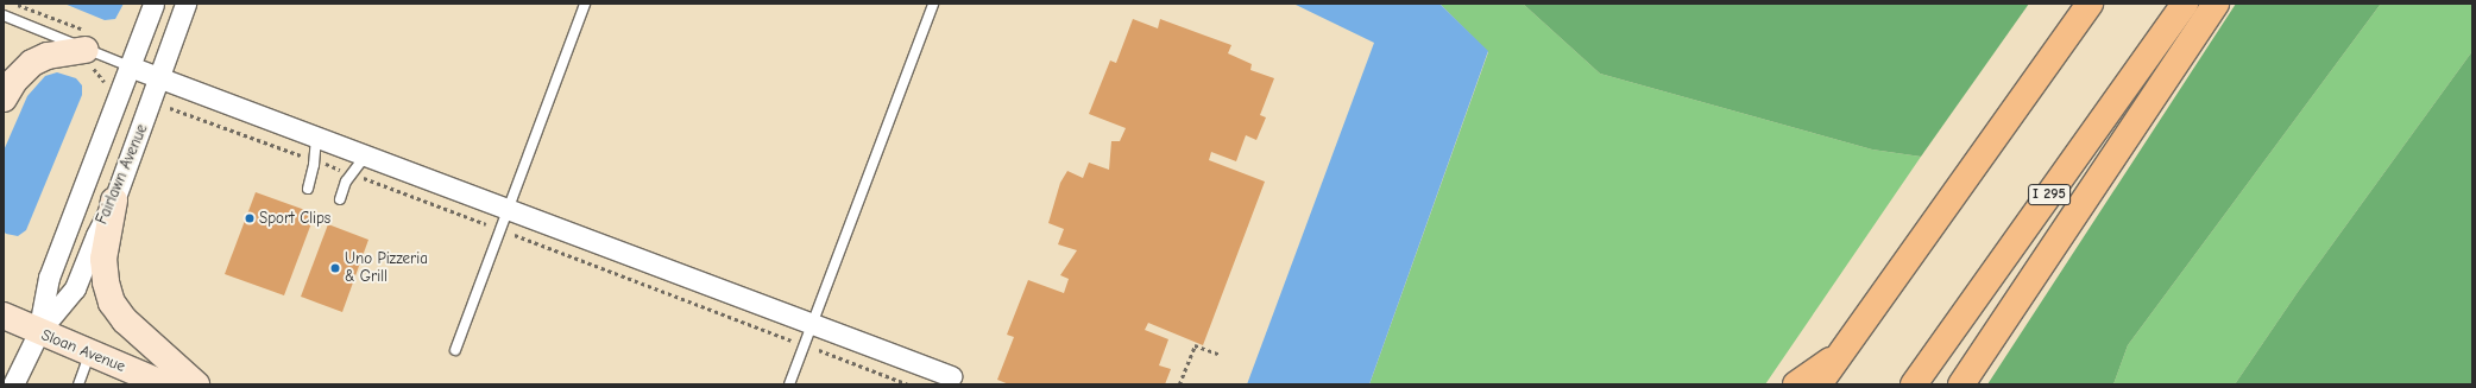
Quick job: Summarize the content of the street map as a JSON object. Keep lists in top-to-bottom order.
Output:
{
  "streets": {
    "highway": ["I 295"],
    "main road": ["Sloan Avenue"],
    "street": ["Fairlawn Avenue"]
  },
  "crossings": [
    ["Fairlawn Avenue", "Sloan Avenue"]
  ],
  "places": ["Sport Clips", "Uno Pizzeria & Grill"]
}
